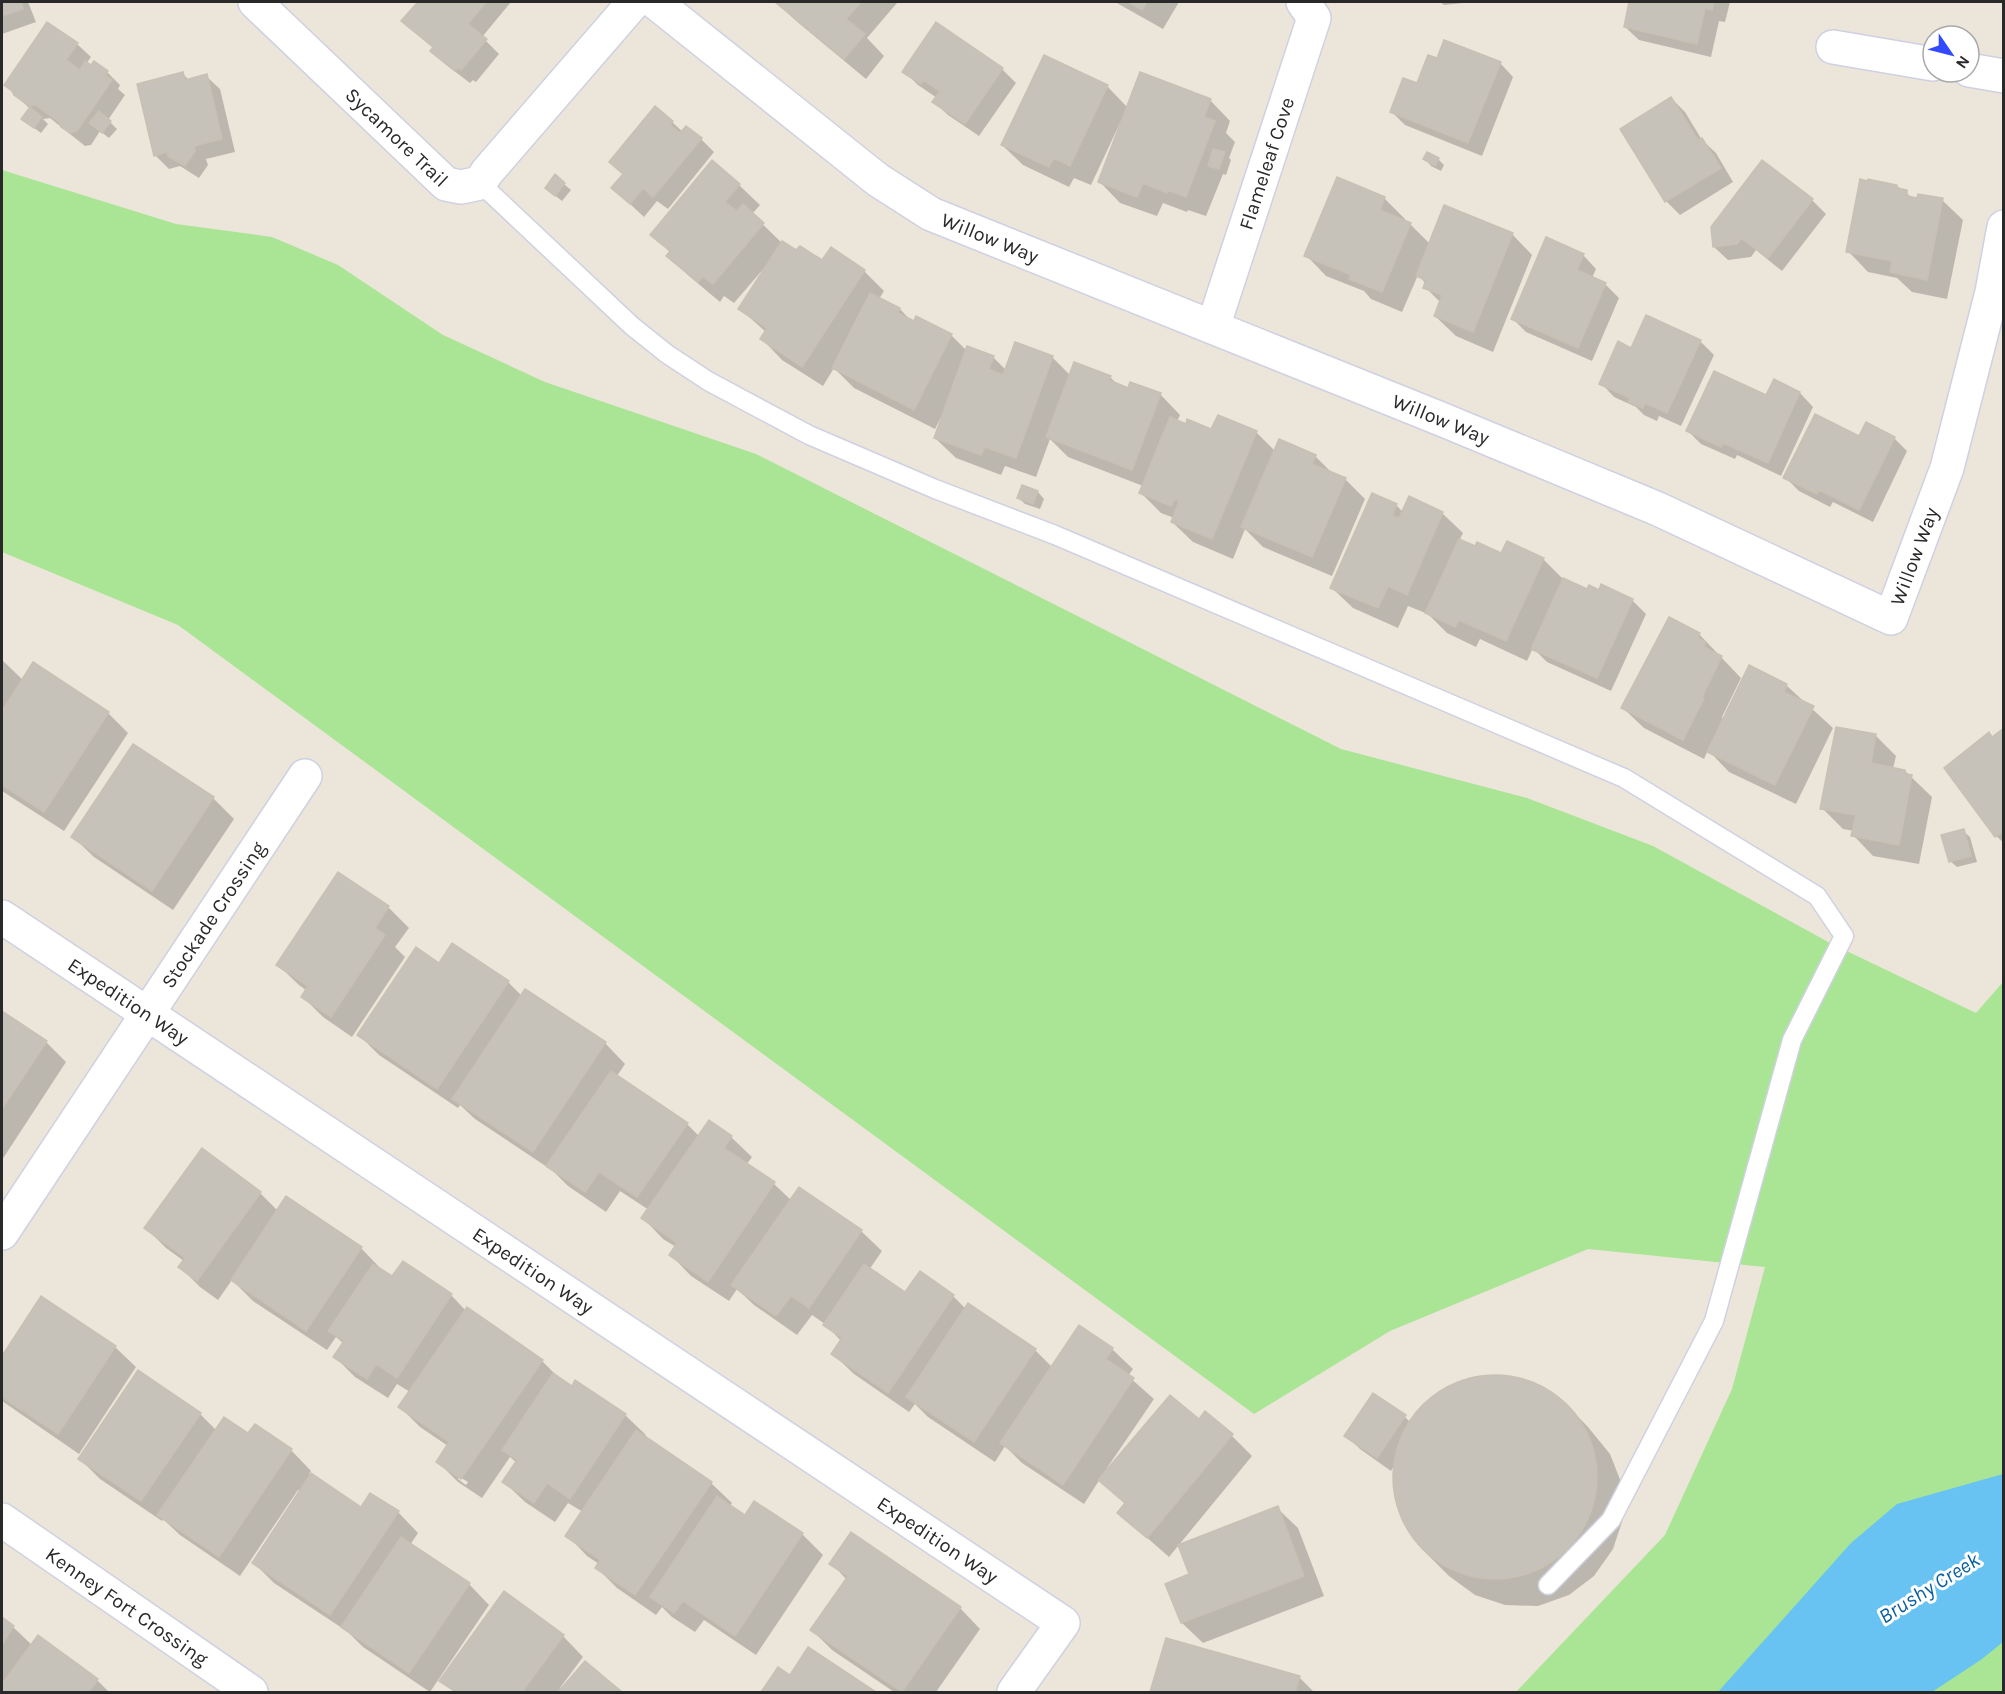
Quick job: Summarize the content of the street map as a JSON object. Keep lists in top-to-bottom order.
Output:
{
  "streets": {
    "street": [
      "Sycamore Trail",
      "Flameleaf Cove",
      "Willow Way",
      "Stockade Crossing",
      "Expedition Way",
      "Kenney Fort Crossing"
    ]
  },
  "crossings": [
    ["Flameleaf Cove", "Willow Way"],
    ["Stockade Crossing", "Expedition Way"]
  ],
  "water": ["Brushy Creek"],
  "north": "bottom right"
}
